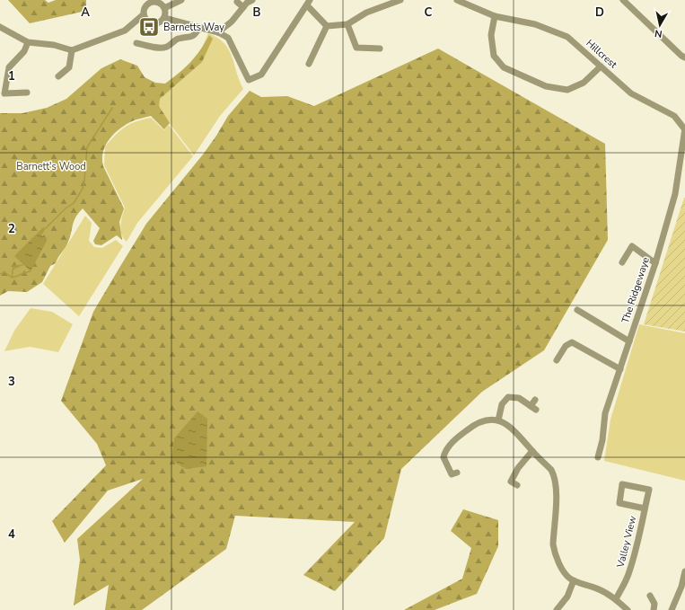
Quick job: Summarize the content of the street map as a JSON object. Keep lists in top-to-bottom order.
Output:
{
  "streets": {
    "street": ["Hillcrest", "The Ridgewaye", "Valley View"]
  },
  "crossings": [
    ["Hillcrest", "The Ridgewaye"]
  ],
  "parks": ["Barnett's Wood"],
  "places": {
    "bus stop": ["Barnetts Way"]
  },
  "north": "bottom",
  "grid": {
    "columns": [
      "A",
      "B",
      "C",
      "D"
    ],
    "rows": [
      "1",
      "2",
      "3",
      "4"
    ]
  }
}
